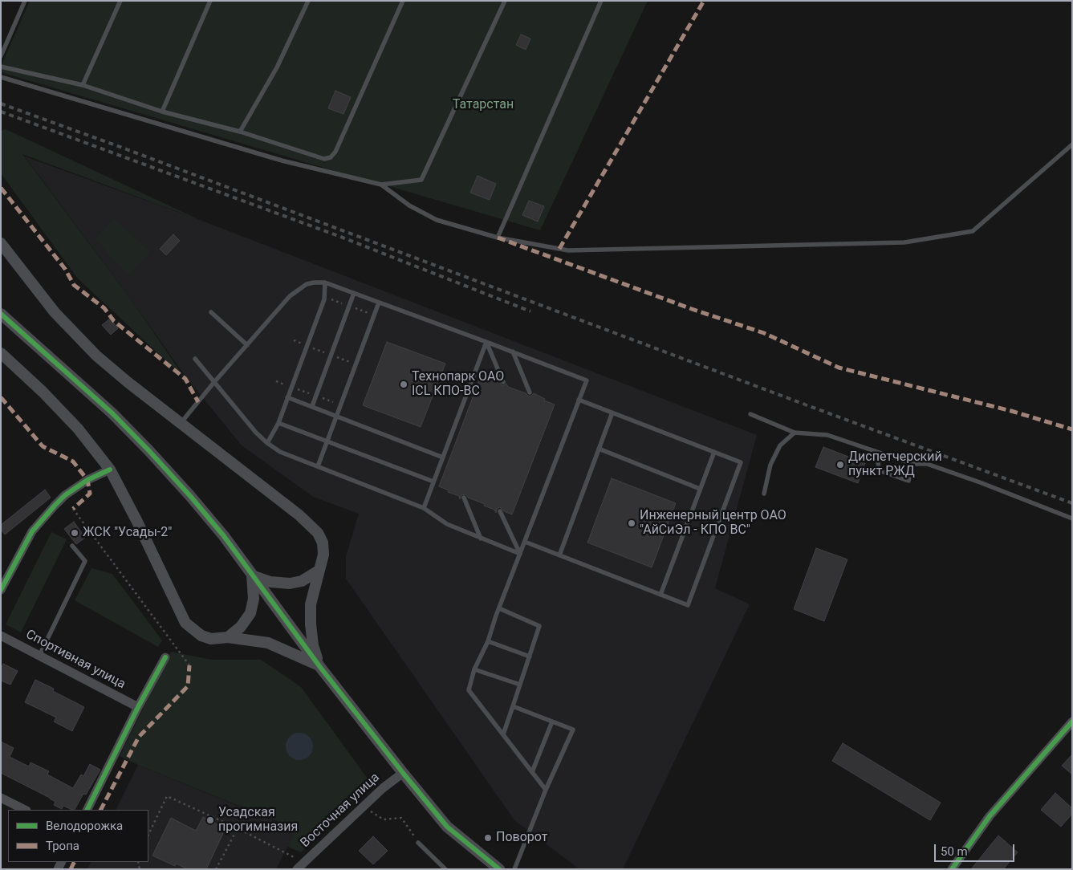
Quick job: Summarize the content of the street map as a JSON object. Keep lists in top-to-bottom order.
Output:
{
  "streets": {
    "street": ["Спортивная улица", "Восточная улица"]
  },
  "parks": ["Татарстан"],
  "places": [
    "Технопарк OAO ICL КПО-ВС",
    "Диспетчерский пункт РЖД",
    "Инженерный центр ОАО \"АйСиЭл - КПО ВС\"",
    "ЖСК \"Усады-2\"",
    "Усадская прогимназия",
    "Поворот"
  ],
  "legend": ["Велодорожка", "Тропа"],
  "scale_bar": "50 m"
}
